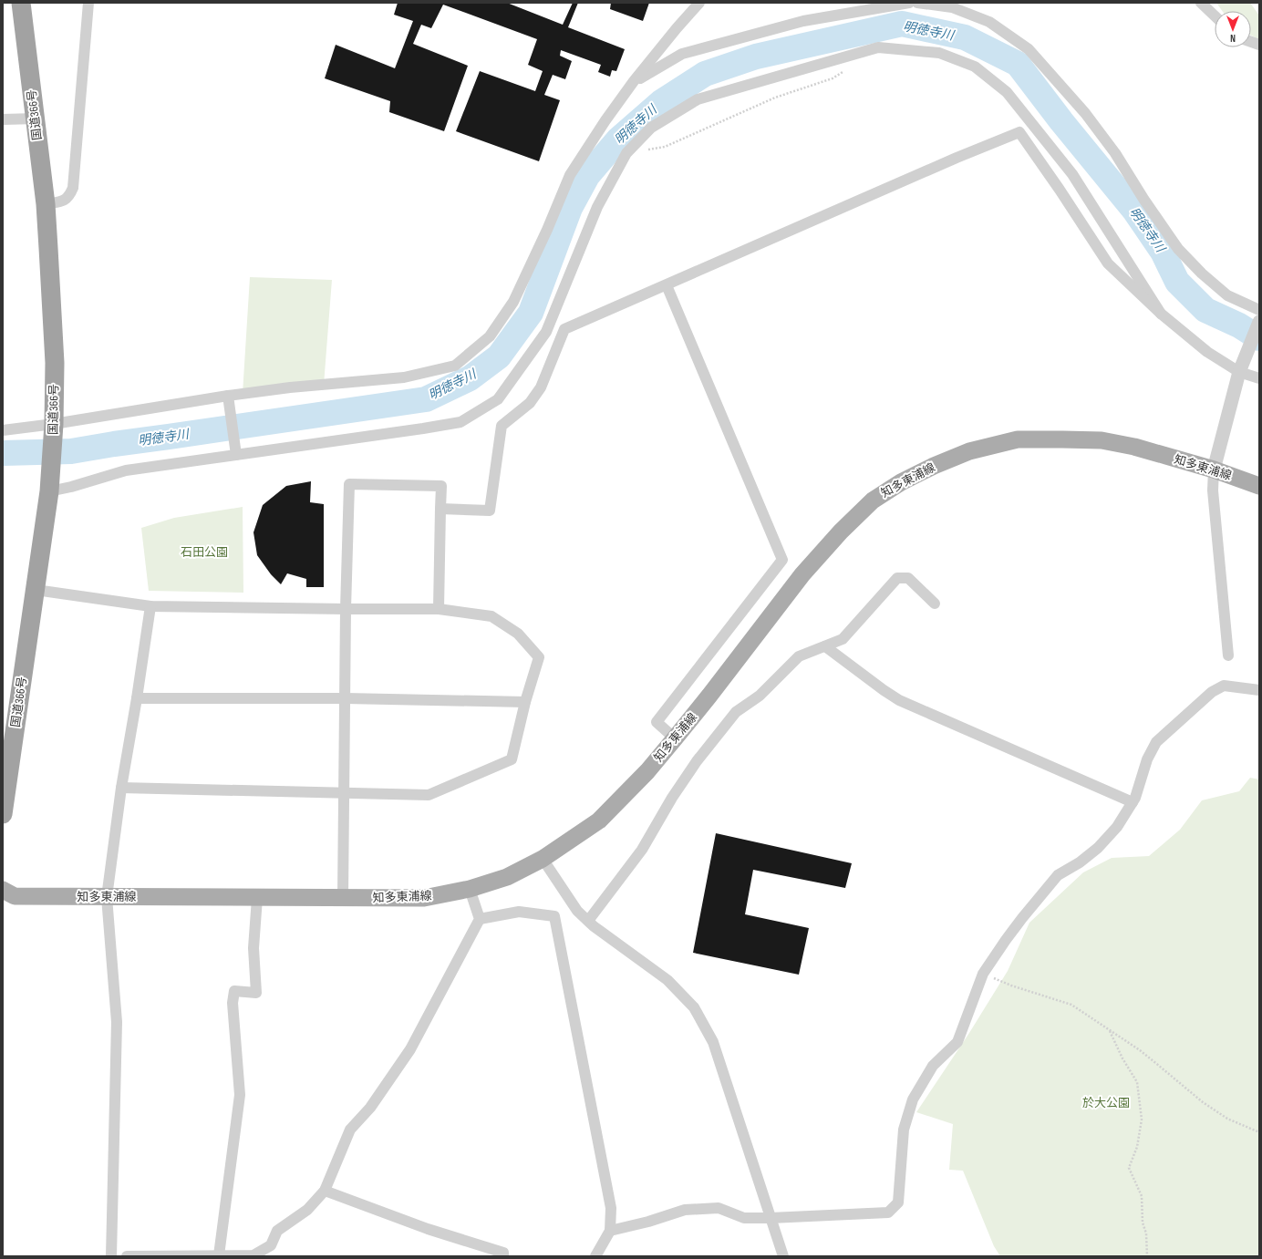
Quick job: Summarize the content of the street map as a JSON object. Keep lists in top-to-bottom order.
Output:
{
  "streets": {
    "highway": ["国道366号"],
    "main road": ["知多東浦線"]
  },
  "water": ["明徳寺川"],
  "parks": ["石田公園", "於大公園"],
  "north": "bottom"
}
